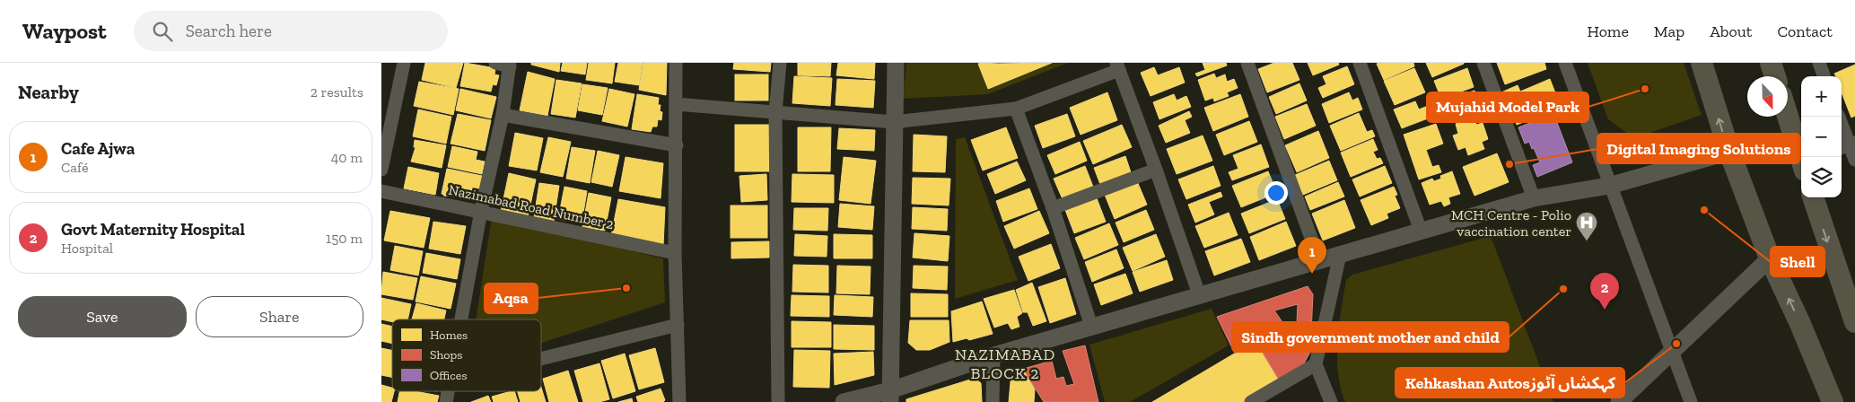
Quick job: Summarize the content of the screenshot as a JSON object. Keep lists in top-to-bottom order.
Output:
{
  "streets": {
    "street": ["Nazimabad Road Number 2"]
  },
  "districts": ["NAZIMABAD BLOCK 2"],
  "places": {
    "other": [
      "Mujahid Model Park",
      "Digital Imaging Solutions",
      "Shell",
      "Aqsa",
      "Sindh government mother and child",
      "Kehkashan Autosکہکشاں آٹوز"
    ],
    "hospital": ["MCH Centre - Polio vaccination center"]
  },
  "legend": ["Homes", "Shops", "Offices"],
  "north": "bottom",
  "page": {
    "header": "Waypost",
    "search": "Search here",
    "nav": [
      "Home",
      "Map",
      "About",
      "Contact"
    ],
    "heading": ["Nearby", "2 results"],
    "map_buttons": ["+", "−"],
    "list": [
      {
        "mark": "1",
        "name": "Cafe Ajwa",
        "note": "Café",
        "value": "40 m"
      },
      {
        "mark": "2",
        "name": "Govt Maternity Hospital",
        "note": "Hospital",
        "value": "150 m"
      }
    ],
    "pins": ["1", "2"],
    "buttons": ["Save", "Share"]
  }
}
